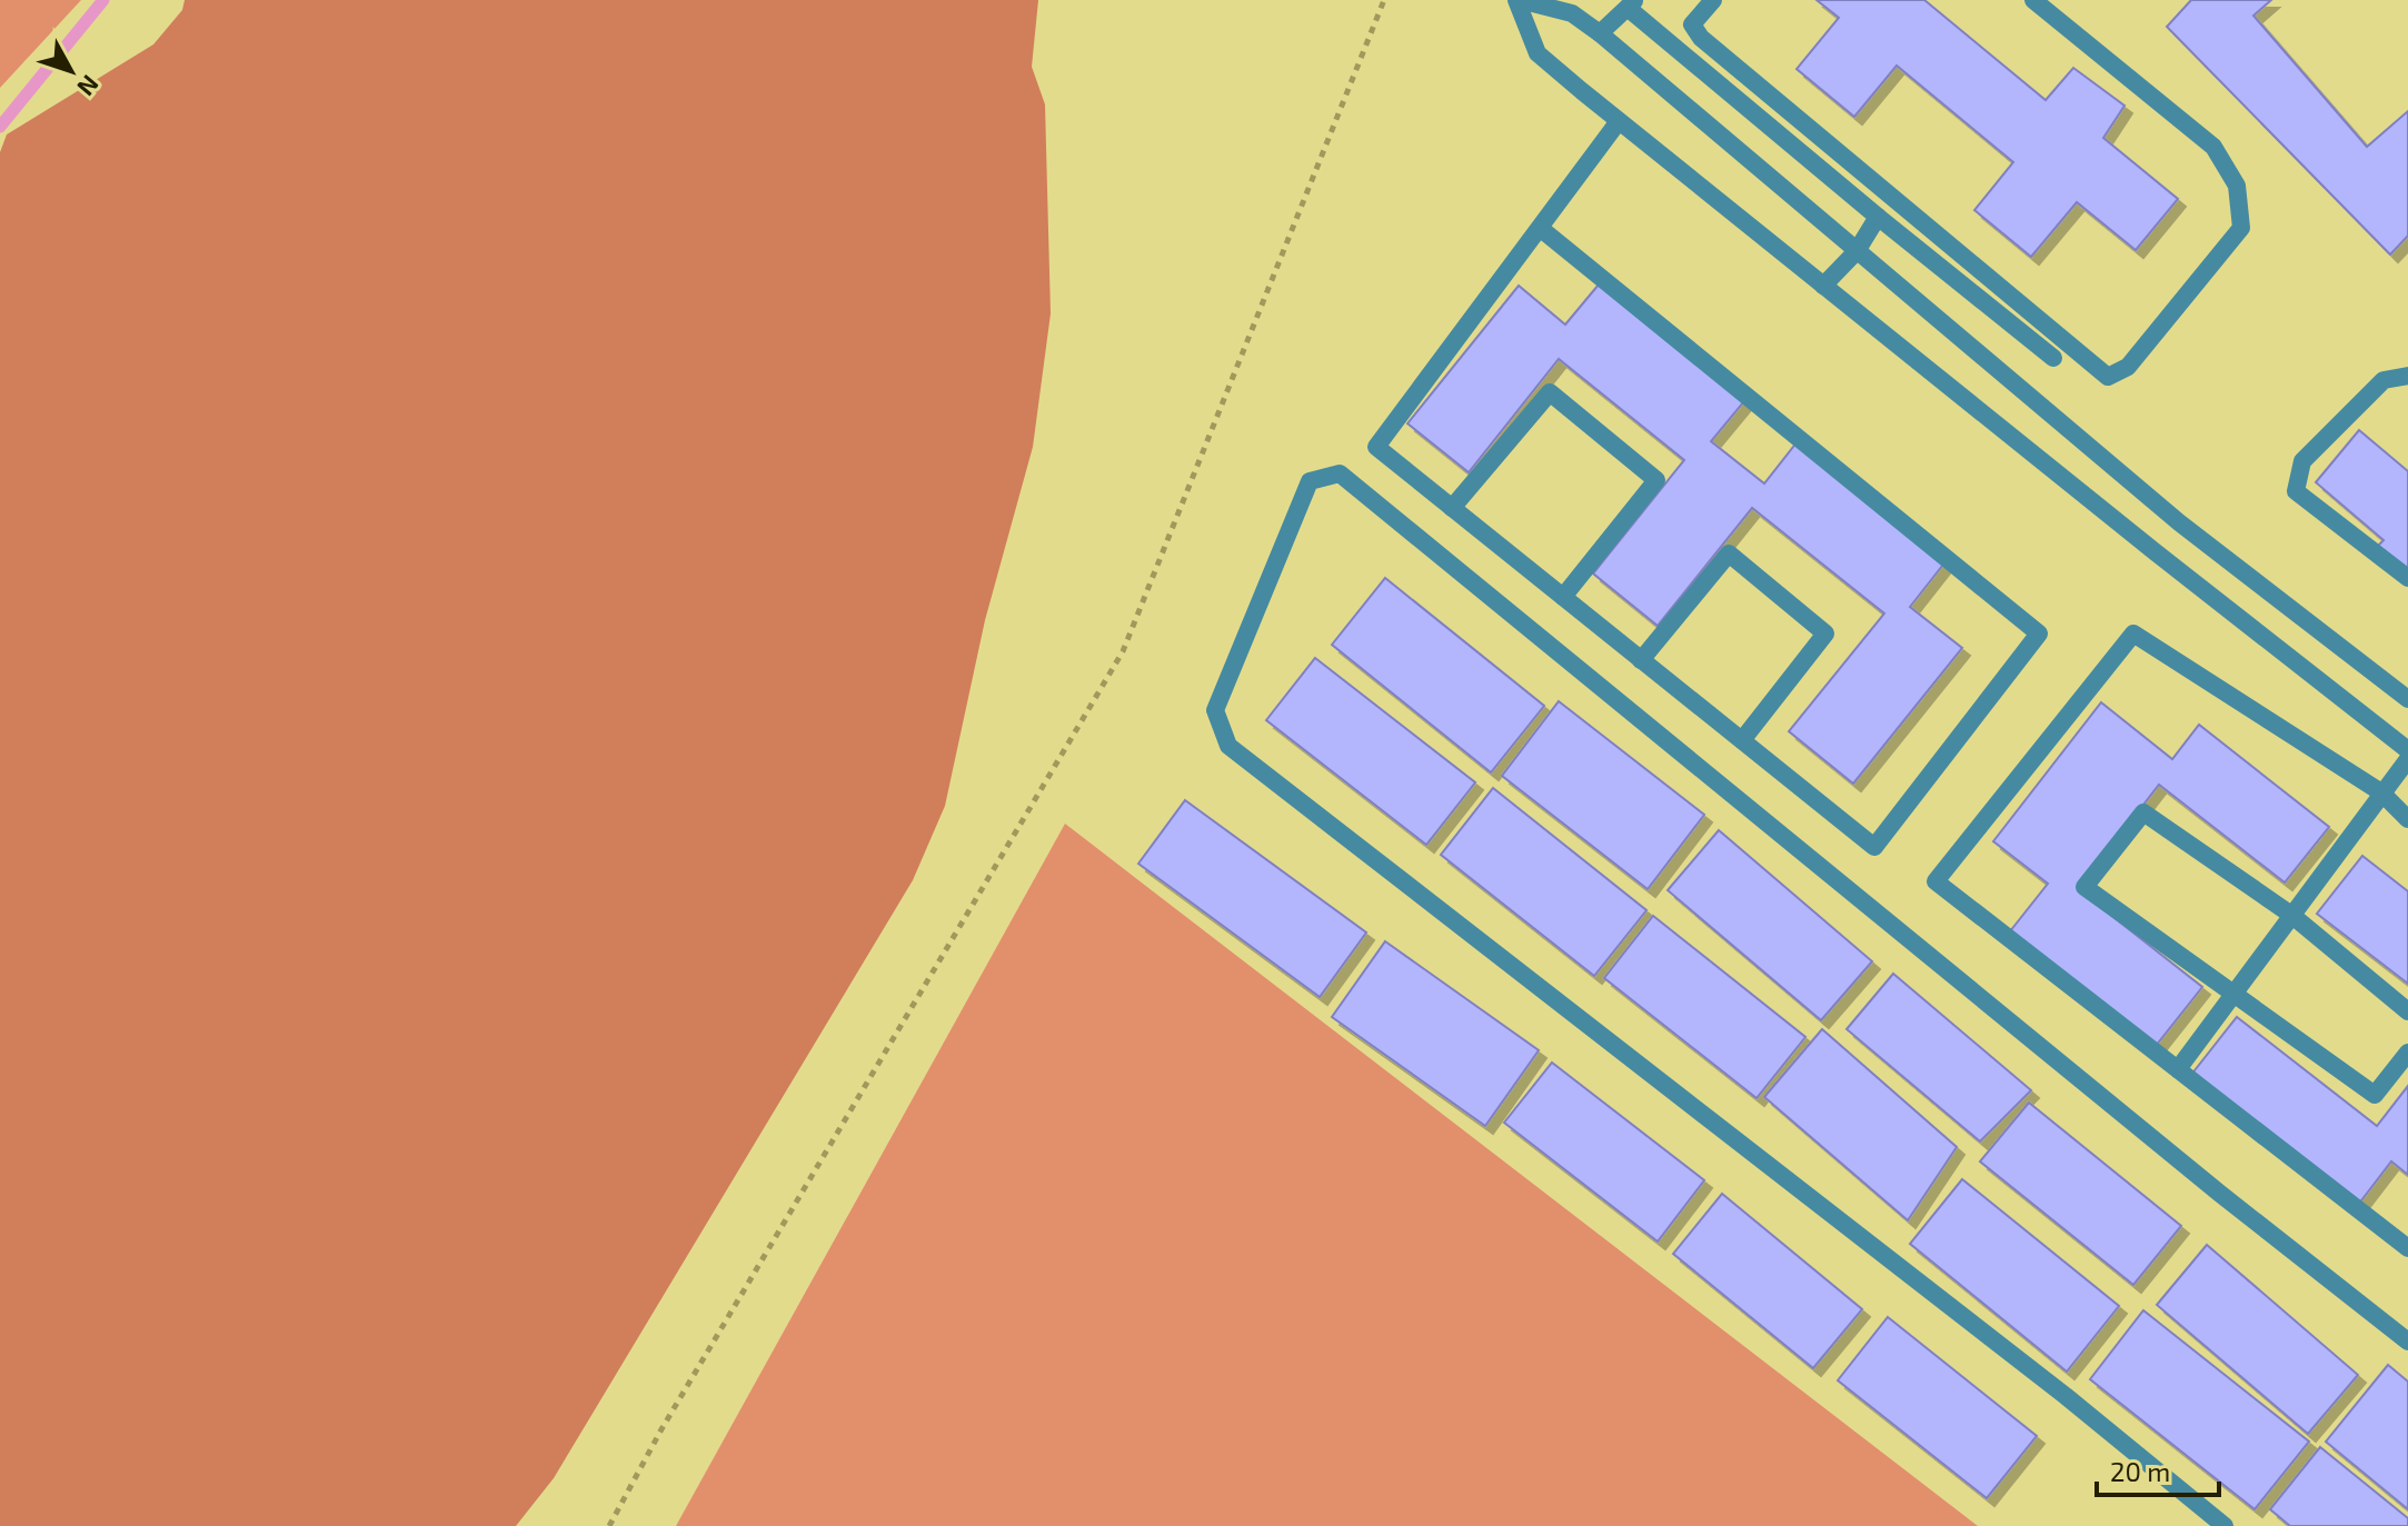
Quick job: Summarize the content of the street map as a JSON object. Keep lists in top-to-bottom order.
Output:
{
  "scale_bar": "20 m",
  "north": "bottom right"
}
